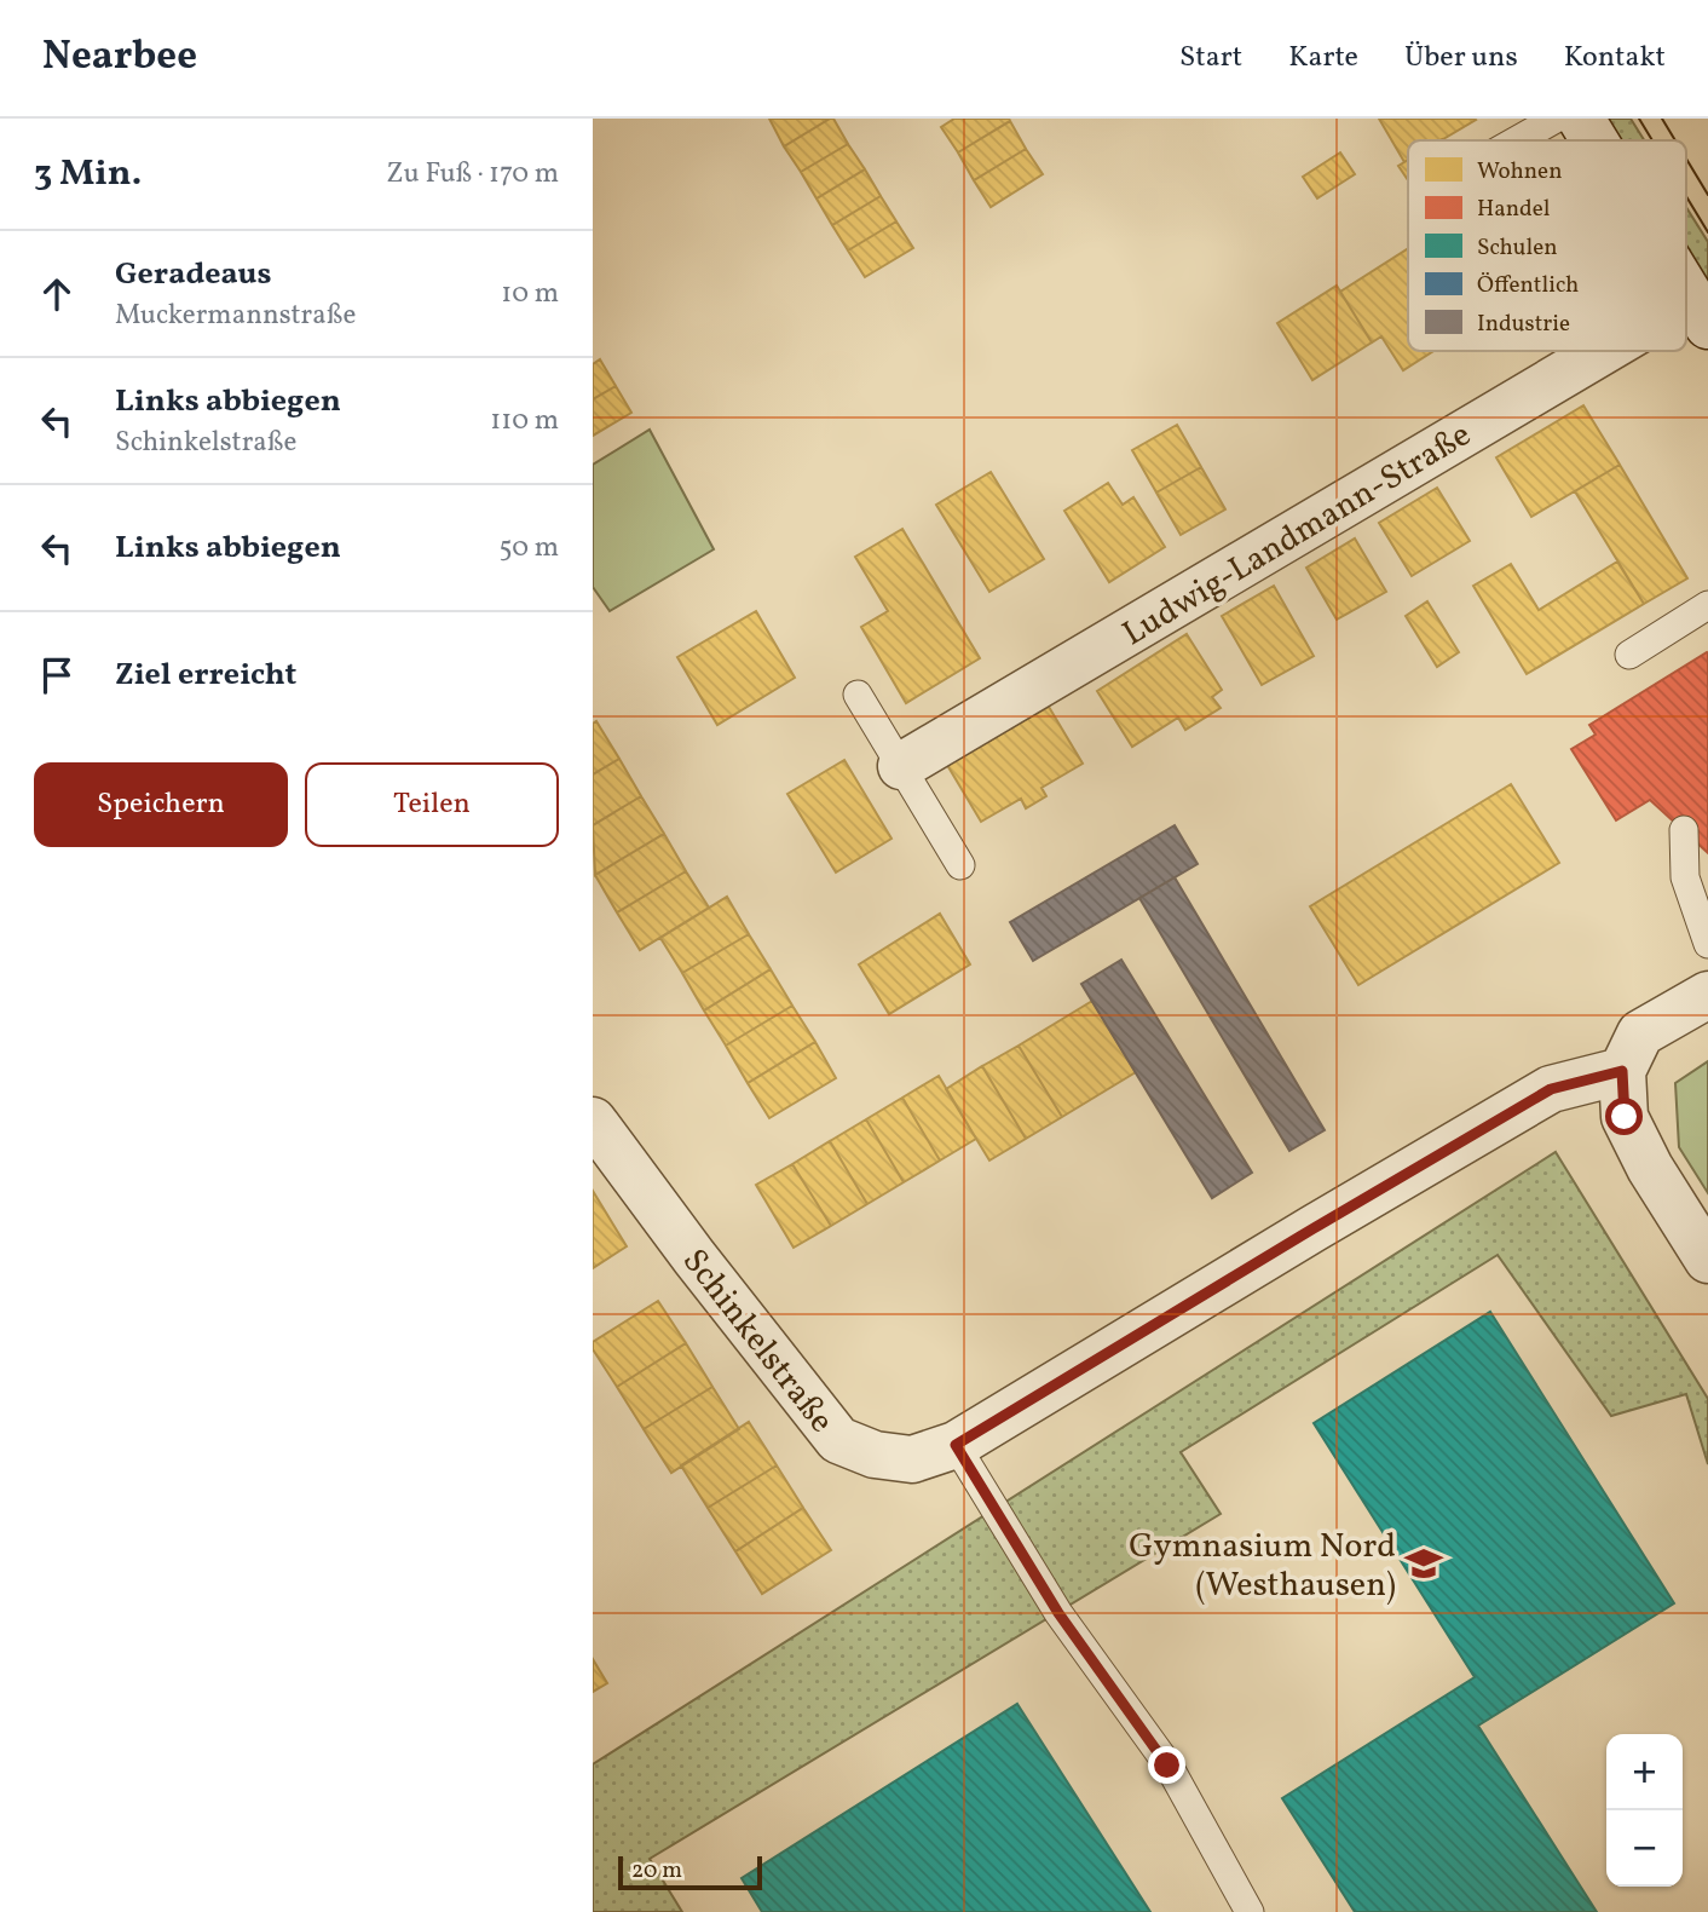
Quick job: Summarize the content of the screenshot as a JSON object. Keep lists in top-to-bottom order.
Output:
{
  "streets": {
    "street": ["Ludwig-Landmann-Straße", "Schinkelstraße"]
  },
  "places": {
    "school or university": ["Gymnasium Nord (Westhausen)"]
  },
  "legend": [
    "Wohnen",
    "Handel",
    "Schulen",
    "Öffentlich",
    "Industrie"
  ],
  "scale_bar": "20 m",
  "page": {
    "header": "Nearbee",
    "nav": [
      "Start",
      "Karte",
      "Über uns",
      "Kontakt"
    ],
    "heading": ["3 Min.", "Zu Fuß · 170 m"],
    "list": [
      ["Geradeaus", "Muckermannstraße", "10 m"],
      ["Links abbiegen", "Schinkelstraße", "110 m"],
      ["Links abbiegen", "50 m"],
      "Ziel erreicht"
    ],
    "buttons": ["Speichern", "Teilen"],
    "map_buttons": ["+", "−"],
    "scale": "20 m"
  }
}
